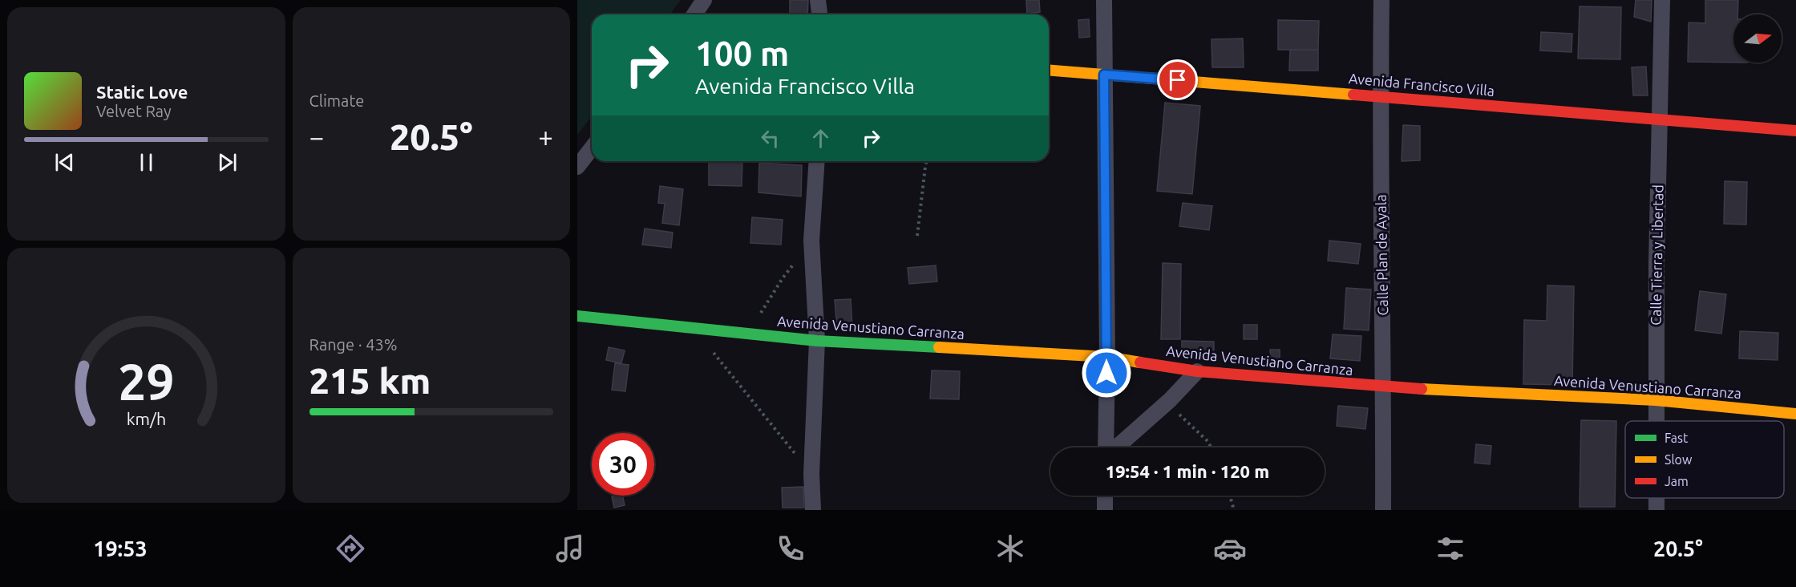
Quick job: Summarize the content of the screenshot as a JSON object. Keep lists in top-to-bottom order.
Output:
{
  "streets": {
    "street": [
      "Avenida Francisco Villa",
      "Calle Plan de Ayala",
      "Calle Tierra y Libertad",
      "Avenida Venustiano Carranza"
    ]
  },
  "crossings": [
    ["Avenida Francisco Villa", "Calle Plan de Ayala"],
    ["Avenida Francisco Villa", "Calle Tierra y Libertad"],
    ["Calle Plan de Ayala", "Avenida Venustiano Carranza"],
    ["Calle Tierra y Libertad", "Avenida Venustiano Carranza"]
  ],
  "legend": ["Fast", "Slow", "Jam"],
  "north": "right",
  "page": {
    "tile": [
      "Climate",
      ["Range · 43%", "215 km"]
    ],
    "turn": ["100 m", "Avenida Francisco Villa"],
    "song": ["Static Love", "Velvet Ray"],
    "heat": ["−", "20.5°", "+"],
    "limit": "30",
    "trip": "19:54 · 1 min · 120 m",
    "tabs": ["19:53", "20.5°"],
    "gauge": ["29", "km/h"]
  }
}
